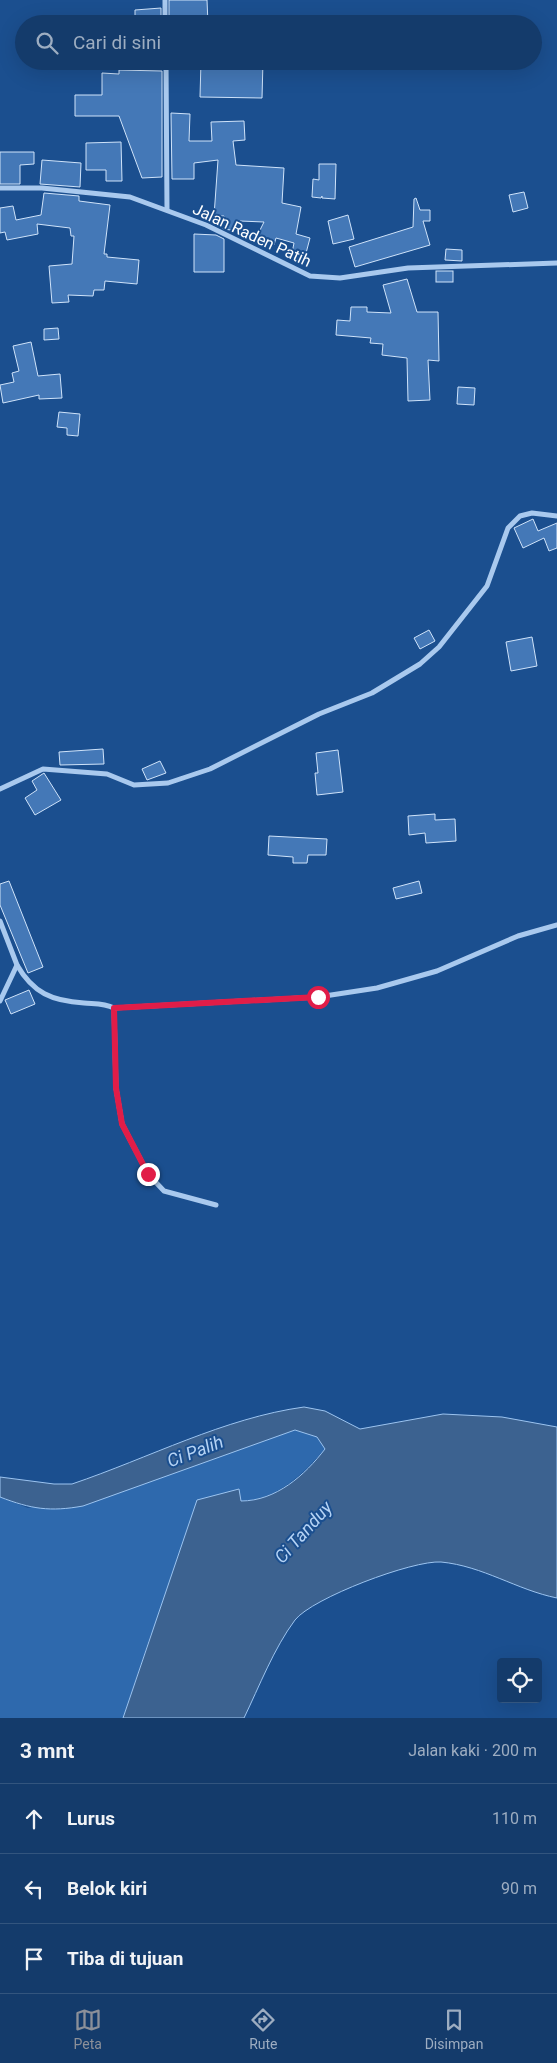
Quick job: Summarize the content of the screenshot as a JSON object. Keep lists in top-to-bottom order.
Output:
{
  "streets": {
    "street": ["Jalan Raden Patih"]
  },
  "water": ["Ci Palih", "Ci Tanduy"],
  "page": {
    "search": "Cari di sini",
    "heading": ["3 mnt", "Jalan kaki · 200 m"],
    "list": [
      ["Lurus", "110 m"],
      ["Belok kiri", "90 m"],
      "Tiba di tujuan"
    ],
    "nav": ["Peta", "Rute", "Disimpan"]
  }
}
